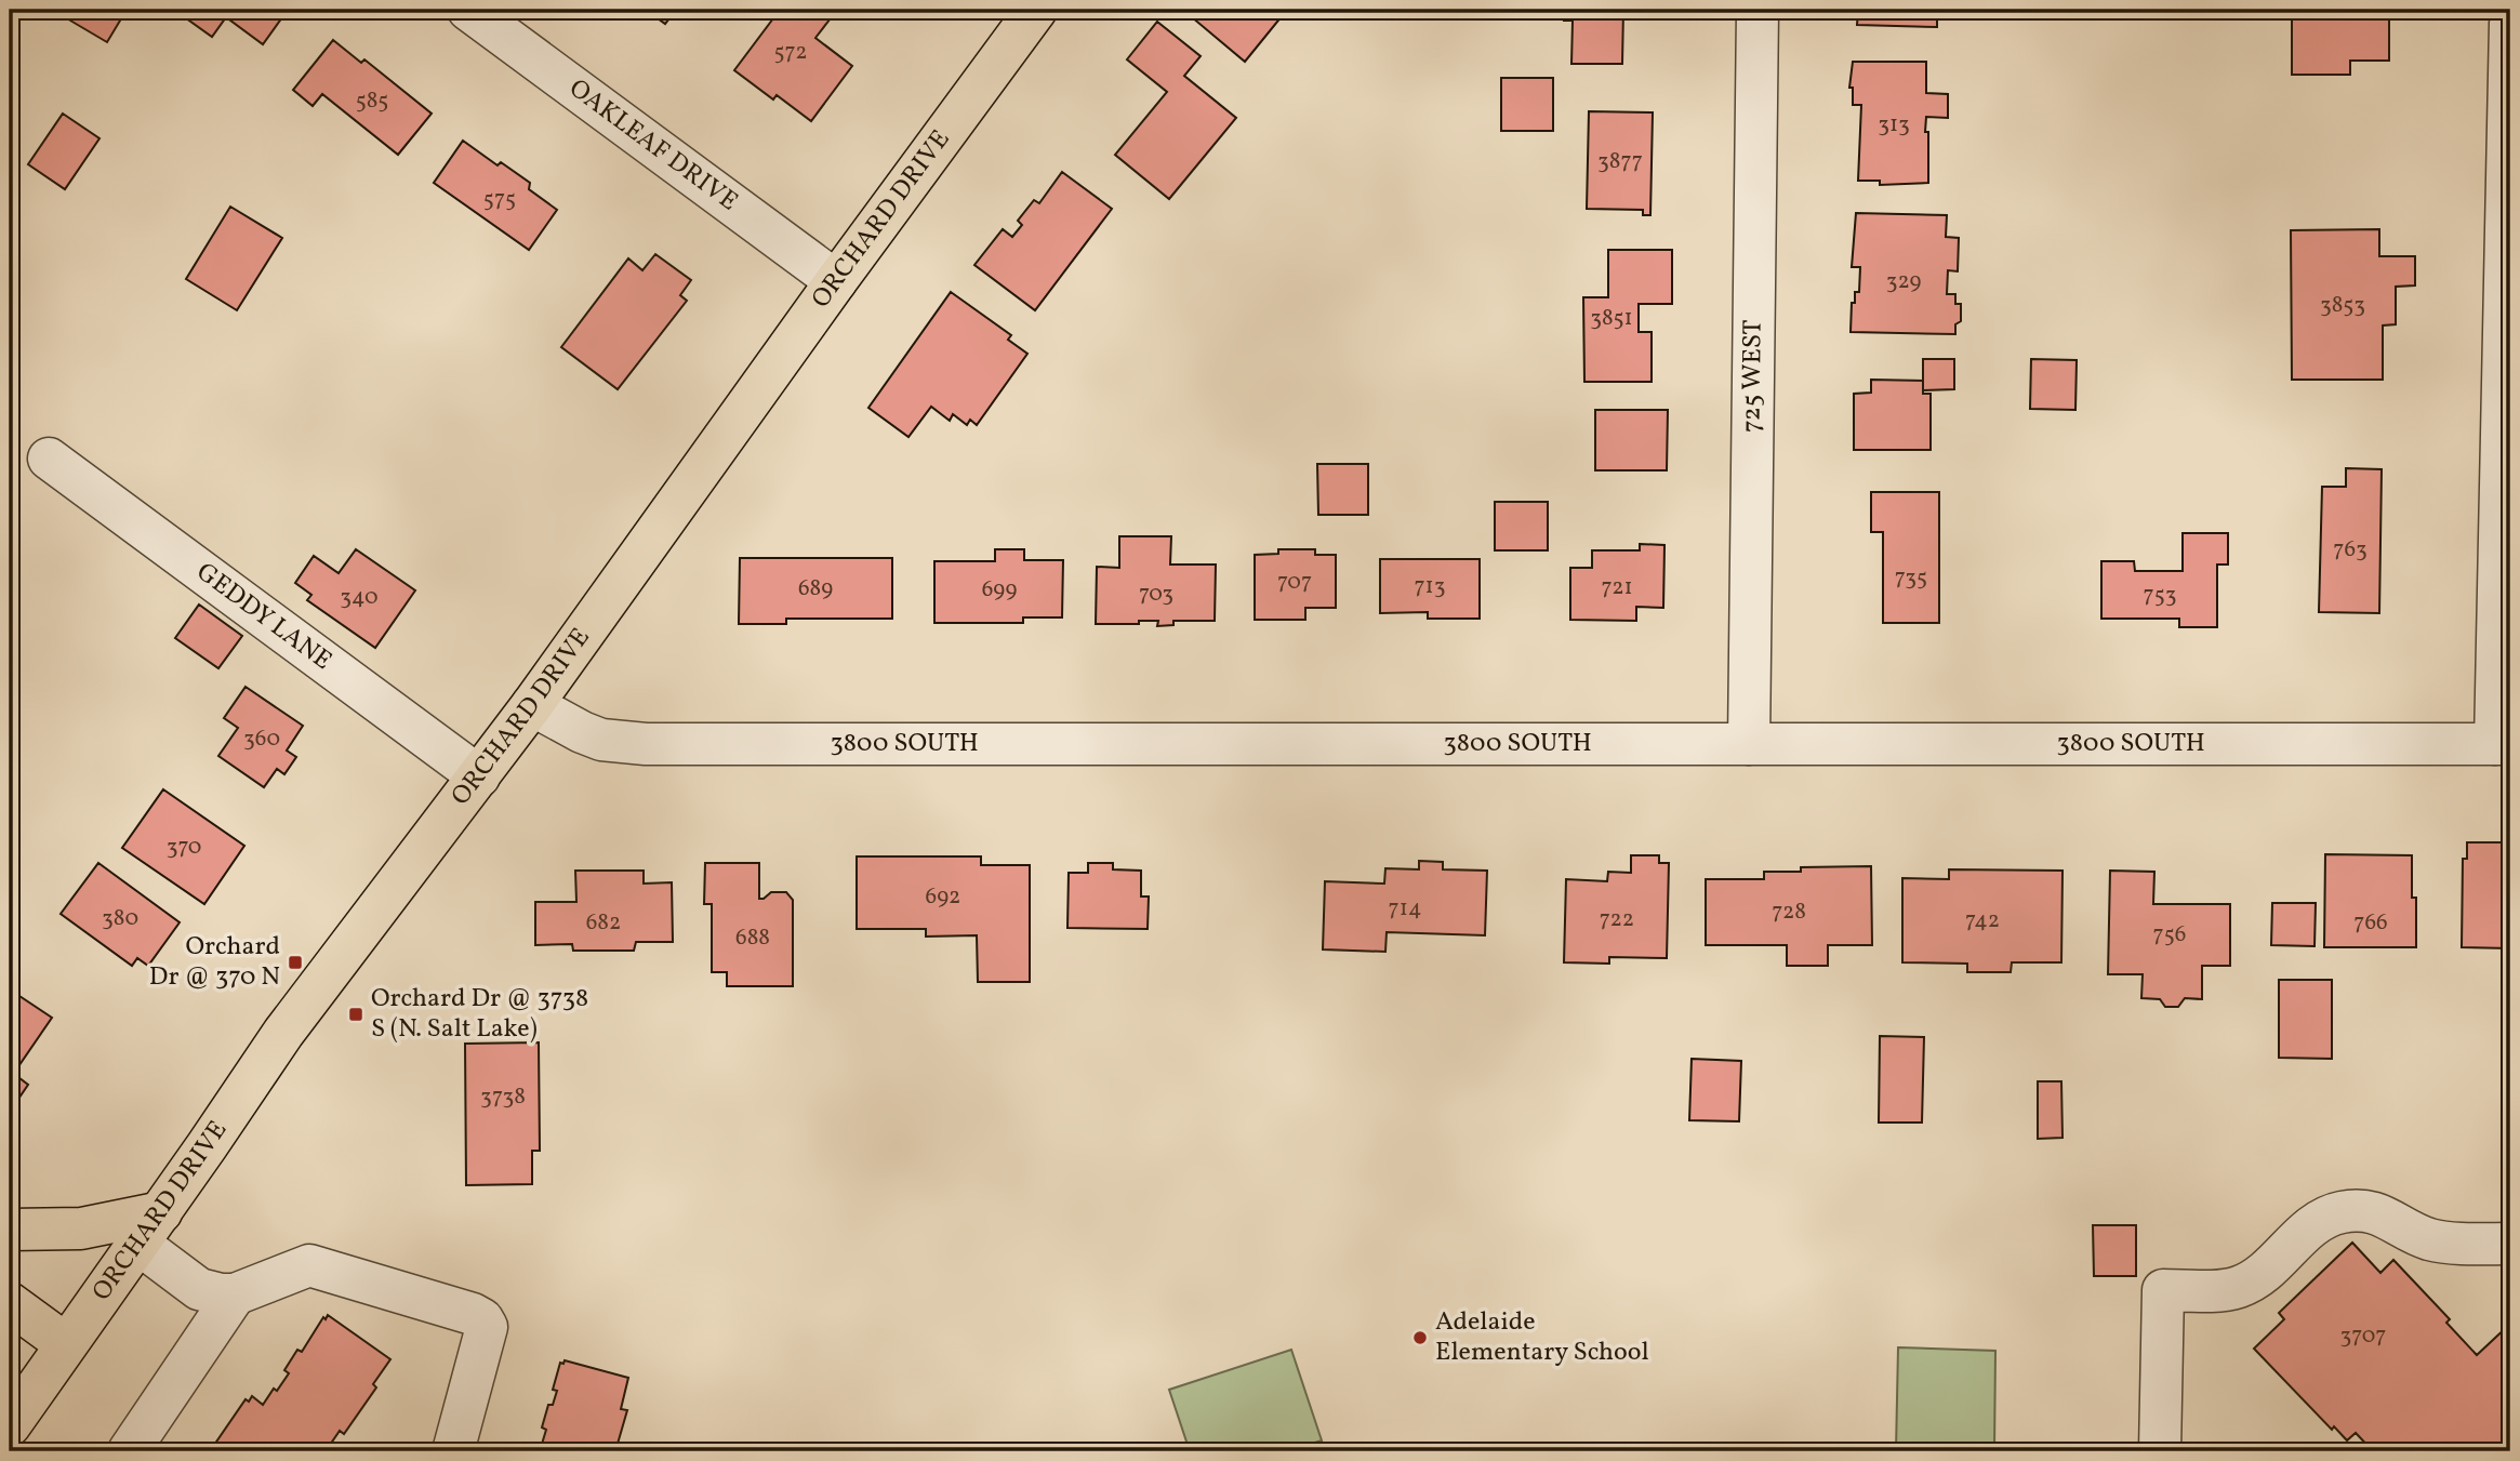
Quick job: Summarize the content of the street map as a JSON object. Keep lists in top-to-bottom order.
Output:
{
  "streets": {
    "main road": ["ORCHARD DRIVE"],
    "street": [
      "OAKLEAF DRIVE",
      "725 WEST",
      "GEDDY LANE",
      "3800 SOUTH"
    ]
  },
  "crossings": [
    ["OAKLEAF DRIVE", "ORCHARD DRIVE"],
    ["ORCHARD DRIVE", "GEDDY LANE"],
    ["ORCHARD DRIVE", "3800 SOUTH"],
    ["725 WEST", "3800 SOUTH"]
  ],
  "places": {
    "transit": ["Orchard Dr @ 370 N", "Orchard Dr @ 3738 S (N. Salt Lake)"],
    "other": ["Adelaide Elementary School"]
  },
  "house_numbers": [
    "572",
    "585",
    "313",
    "3877",
    "575",
    "329",
    "3853",
    "3851",
    "763",
    "735",
    "707",
    "713",
    "721",
    "689",
    "699",
    "703",
    "753",
    "340",
    "360",
    "370",
    "692",
    "714",
    "728",
    "380",
    "722",
    "742",
    "682",
    "766",
    "756",
    "688",
    "3738",
    "3707"
  ]
}
